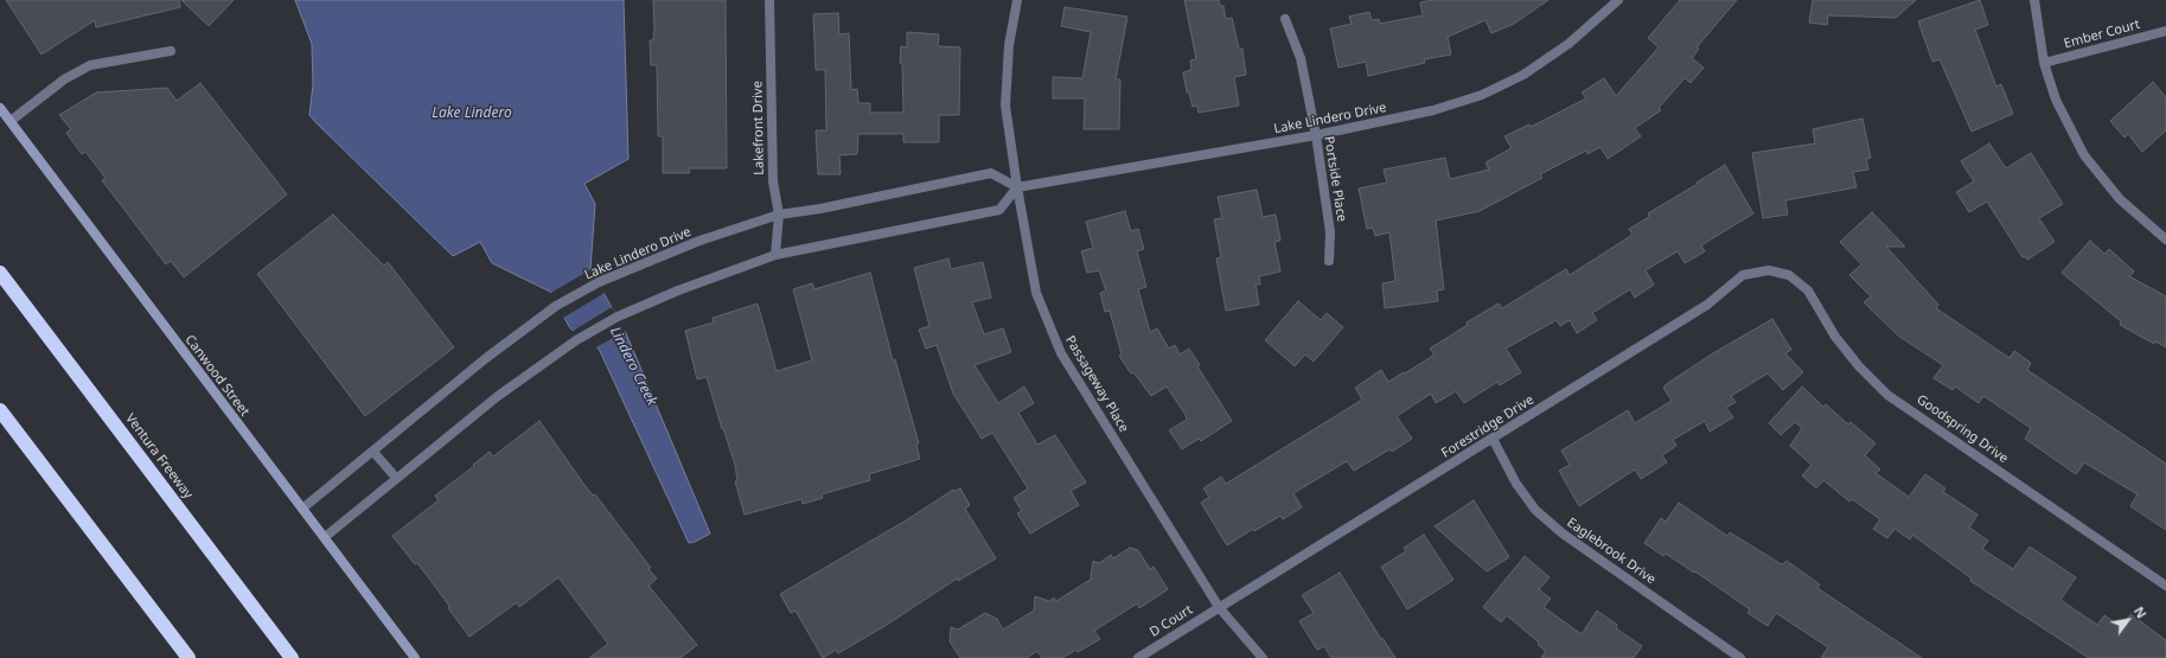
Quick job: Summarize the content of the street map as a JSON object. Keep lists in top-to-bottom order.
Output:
{
  "streets": {
    "highway": ["Ventura Freeway"],
    "street": [
      "Ember Court",
      "Lake Lindero Drive",
      "Lakefront Drive",
      "Portside Place",
      "Canwood Street",
      "Passageway Place",
      "Forestridge Drive",
      "Goodspring Drive",
      "Eaglebrook Drive",
      "D Court"
    ]
  },
  "crossings": [
    ["Lake Lindero Drive", "Lakefront Drive"],
    ["Lake Lindero Drive", "Portside Place"],
    ["Lake Lindero Drive", "Canwood Street"],
    ["Lake Lindero Drive", "Passageway Place"],
    ["Passageway Place", "Forestridge Drive"],
    ["Passageway Place", "D Court"],
    ["Forestridge Drive", "Goodspring Drive"],
    ["Forestridge Drive", "Eaglebrook Drive"],
    ["Forestridge Drive", "D Court"]
  ],
  "water": ["Lake Lindero", "Lindero Creek"],
  "north": "top right"
}
